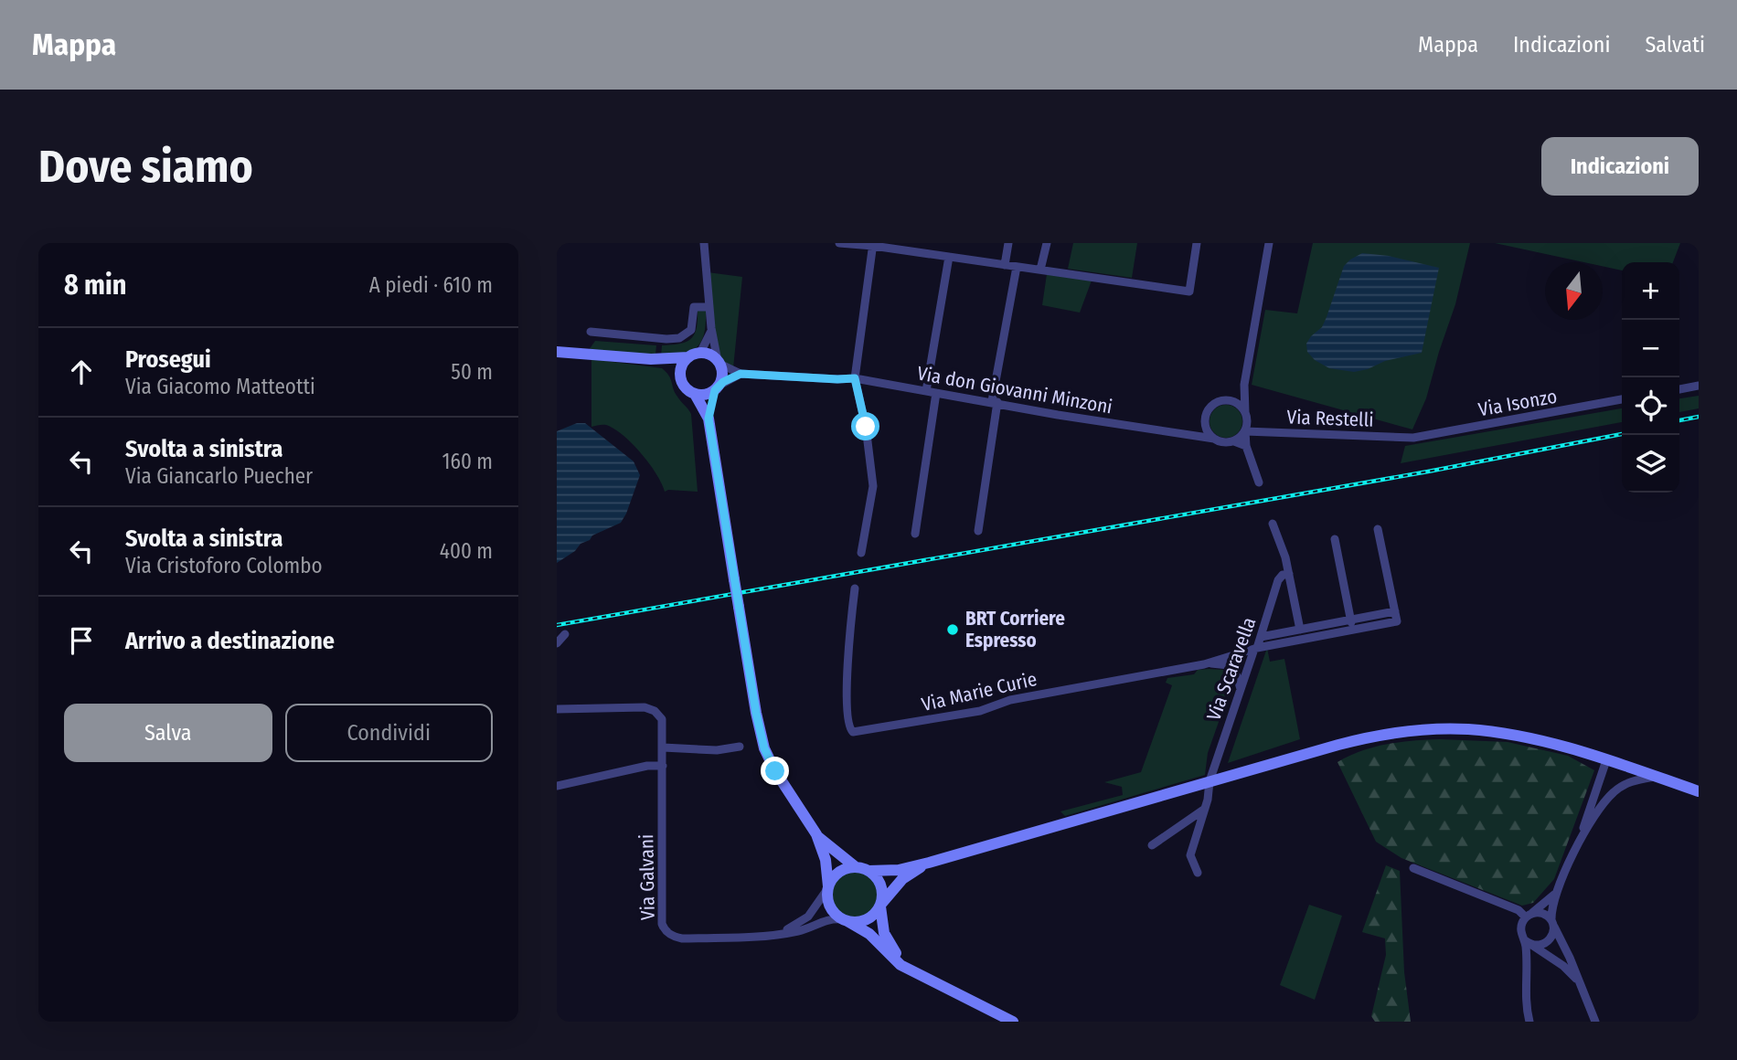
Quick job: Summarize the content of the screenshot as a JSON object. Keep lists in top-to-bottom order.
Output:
{
  "streets": {
    "street": [
      "Via don Giovanni Minzoni",
      "Via Isonzo",
      "Via Restelli",
      "Via Scaravella",
      "Via Marie Curie",
      "Via Galvani"
    ]
  },
  "crossings": [
    ["Via don Giovanni Minzoni", "Via Restelli"],
    ["Via Isonzo", "Via Restelli"],
    ["Via Scaravella", "Via Marie Curie"]
  ],
  "places": ["BRT Corriere Espresso"],
  "north": "bottom",
  "page": {
    "header": "Mappa",
    "nav": ["Mappa", "Indicazioni", "Salvati"],
    "buttons": [
      "Indicazioni",
      ["Salva", "Condividi"]
    ],
    "title": "Dove siamo",
    "heading": ["8 min", "A piedi · 610 m"],
    "map_buttons": ["+", "−"],
    "list": [
      ["Prosegui", "Via Giacomo Matteotti", "50 m"],
      ["Svolta a sinistra", "Via Giancarlo Puecher", "160 m"],
      ["Svolta a sinistra", "Via Cristoforo Colombo", "400 m"],
      "Arrivo a destinazione"
    ]
  }
}
